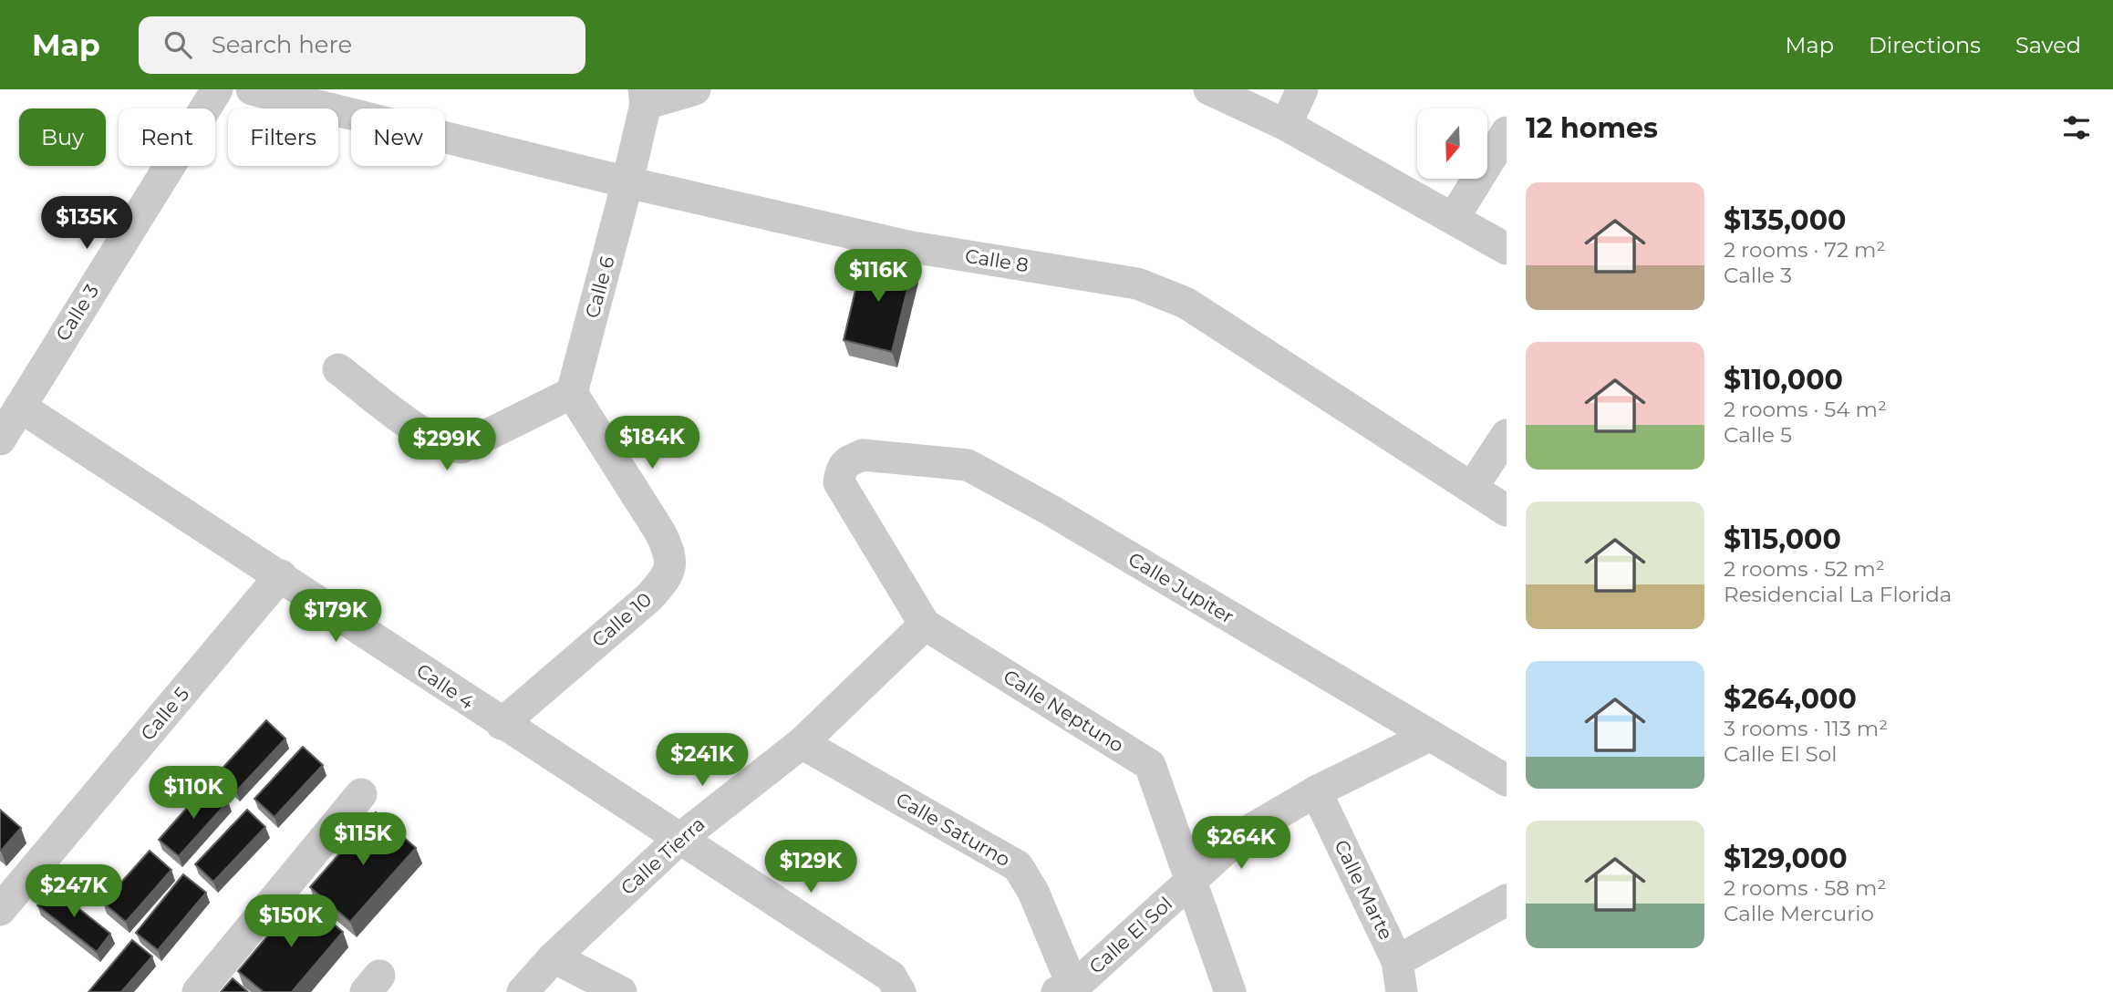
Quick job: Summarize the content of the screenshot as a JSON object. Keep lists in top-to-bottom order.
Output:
{
  "streets": {
    "street": [
      "Calle 8",
      "Calle 6",
      "Calle 3",
      "Calle Jupiter",
      "Calle 10",
      "Calle 4",
      "Calle Neptuno",
      "Calle 5",
      "Calle Saturno",
      "Calle Tierra",
      "Calle Marte",
      "Calle El Sol"
    ]
  },
  "crossings": [
    ["Calle 8", "Calle 6"],
    ["Calle 6", "Calle 10"],
    ["Calle 3", "Calle 4"],
    ["Calle Jupiter", "Calle Neptuno"],
    ["Calle Jupiter", "Calle El Sol"],
    ["Calle 10", "Calle 4"],
    ["Calle 4", "Calle 5"],
    ["Calle 4", "Calle Tierra"],
    ["Calle Neptuno", "Calle Tierra"],
    ["Calle Neptuno", "Calle El Sol"],
    ["Calle Saturno", "Calle Tierra"],
    ["Calle Saturno", "Calle El Sol"],
    ["Calle Marte", "Calle El Sol"]
  ],
  "north": "bottom",
  "page": {
    "header": "Map",
    "search": "Search here",
    "nav": ["Map", "Directions", "Saved"],
    "heading": "12 homes",
    "chip": [
      "Buy",
      "Rent",
      "Filters",
      "New"
    ],
    "list": [
      {
        "name": "$135,000",
        "note": "2 rooms · 72 m² · Calle 3"
      },
      {
        "name": "$110,000",
        "note": "2 rooms · 54 m² · Calle 5"
      },
      {
        "name": "$115,000",
        "note": "2 rooms · 52 m² · Residencial La Florida"
      },
      {
        "name": "$264,000",
        "note": "3 rooms · 113 m² · Calle El Sol"
      },
      {
        "name": "$129,000",
        "note": "2 rooms · 58 m² · Calle Mercurio"
      }
    ],
    "price": [
      "$135K",
      "$116K",
      "$184K",
      "$299K",
      "$179K",
      "$241K",
      "$110K",
      "$115K",
      "$264K",
      "$129K",
      "$247K",
      "$150K"
    ]
  }
}
